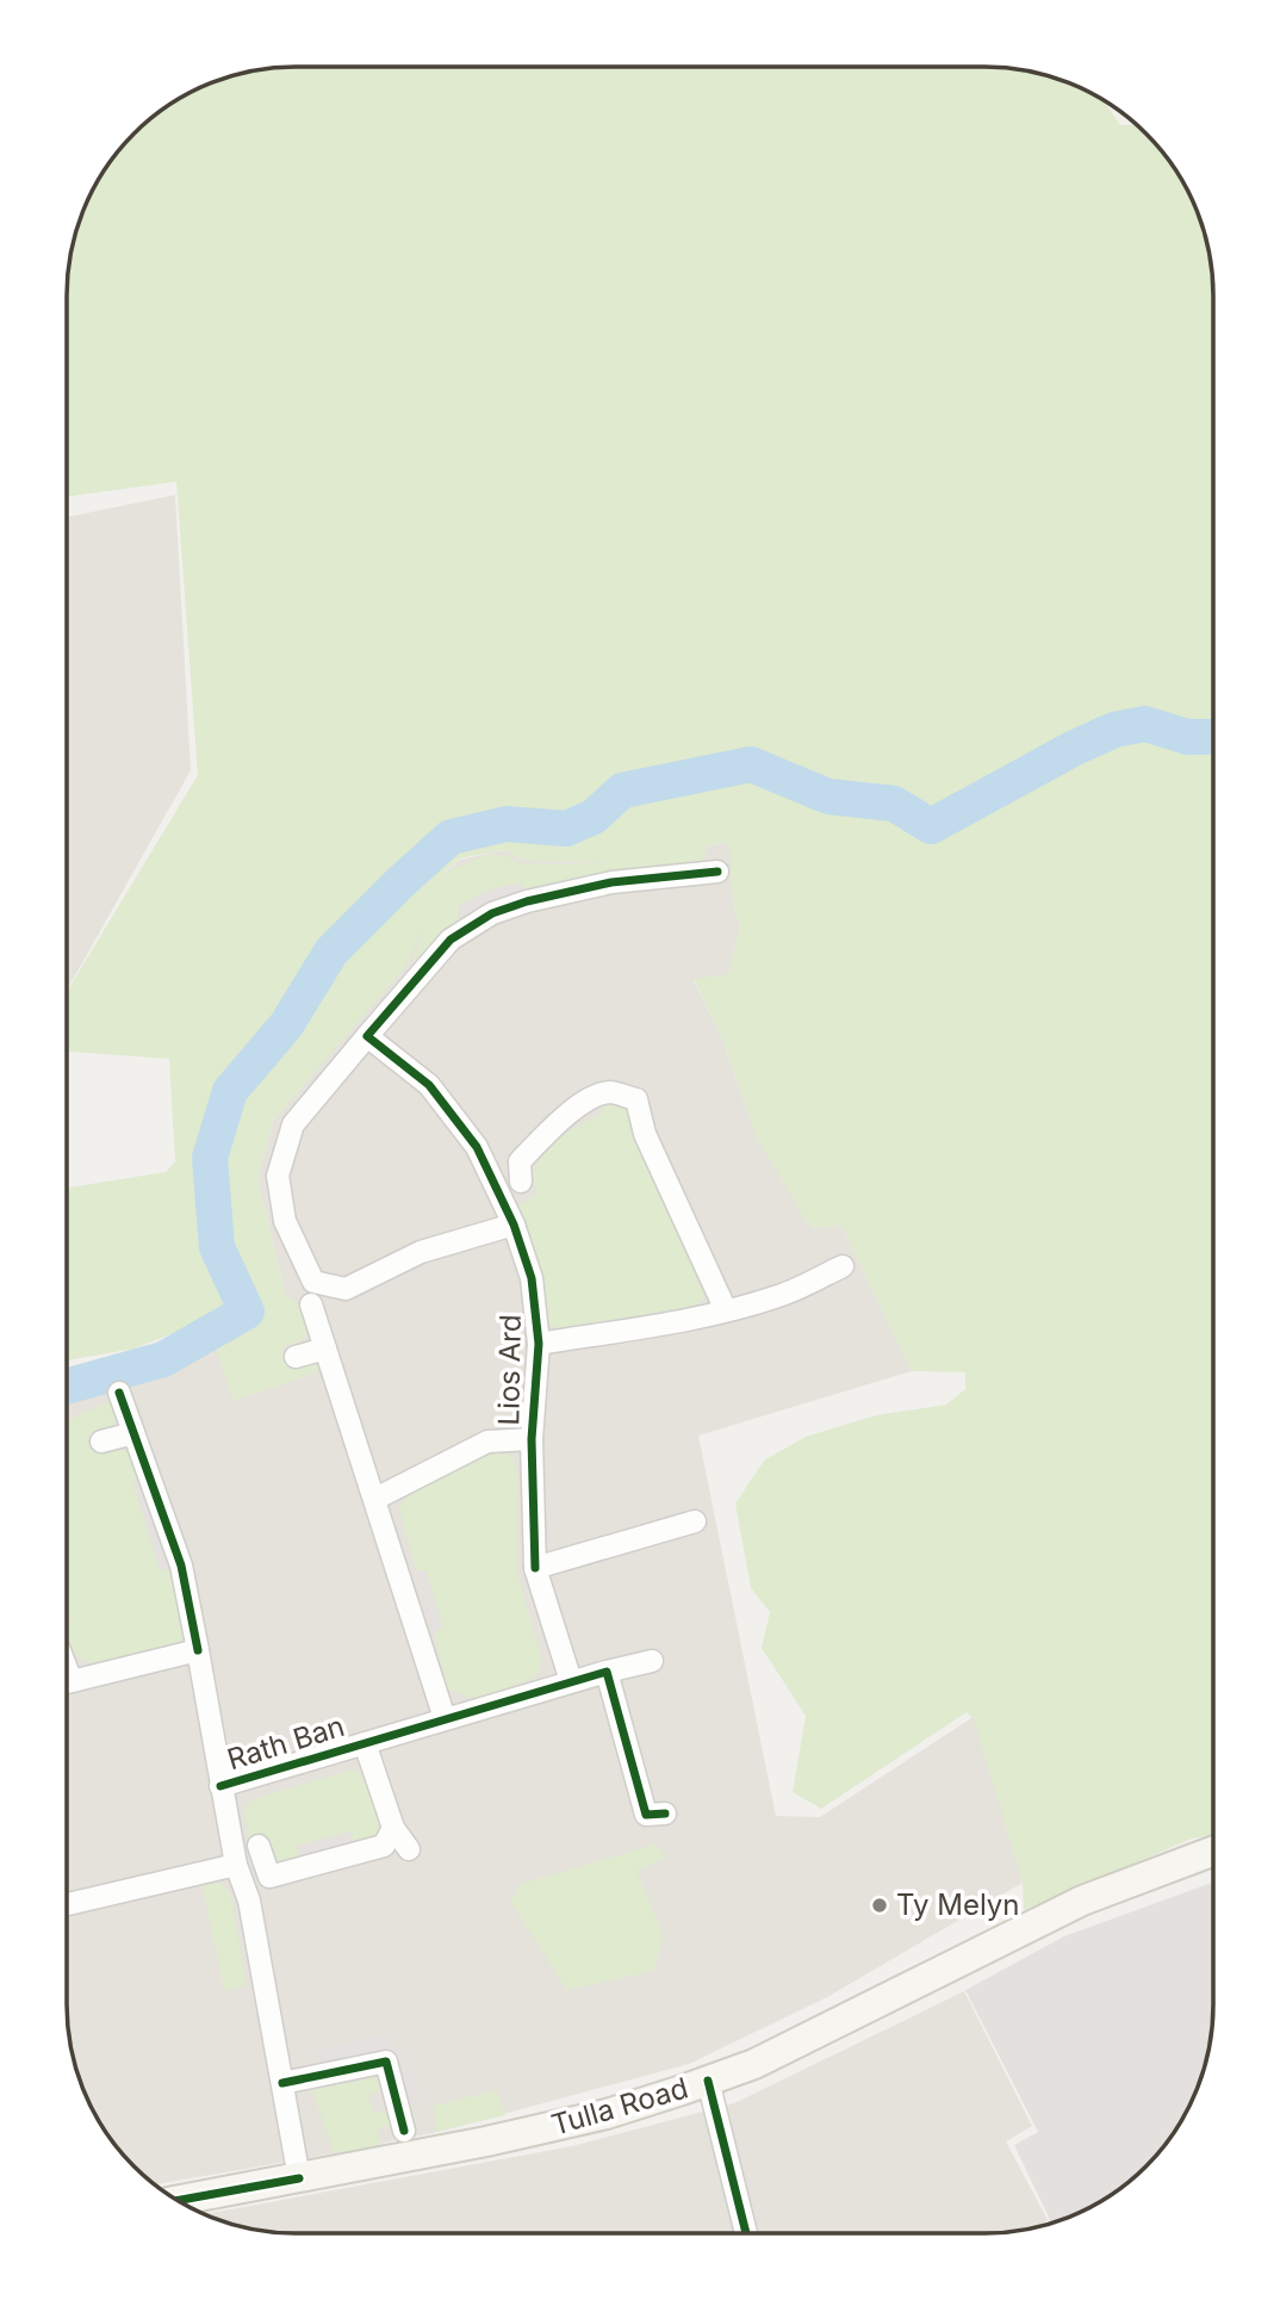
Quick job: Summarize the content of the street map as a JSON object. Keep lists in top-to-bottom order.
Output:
{
  "streets": {
    "main road": ["Tulla Road"],
    "street": ["Lios Ard", "Rath Ban"]
  },
  "places": ["Ty Melyn"]
}
